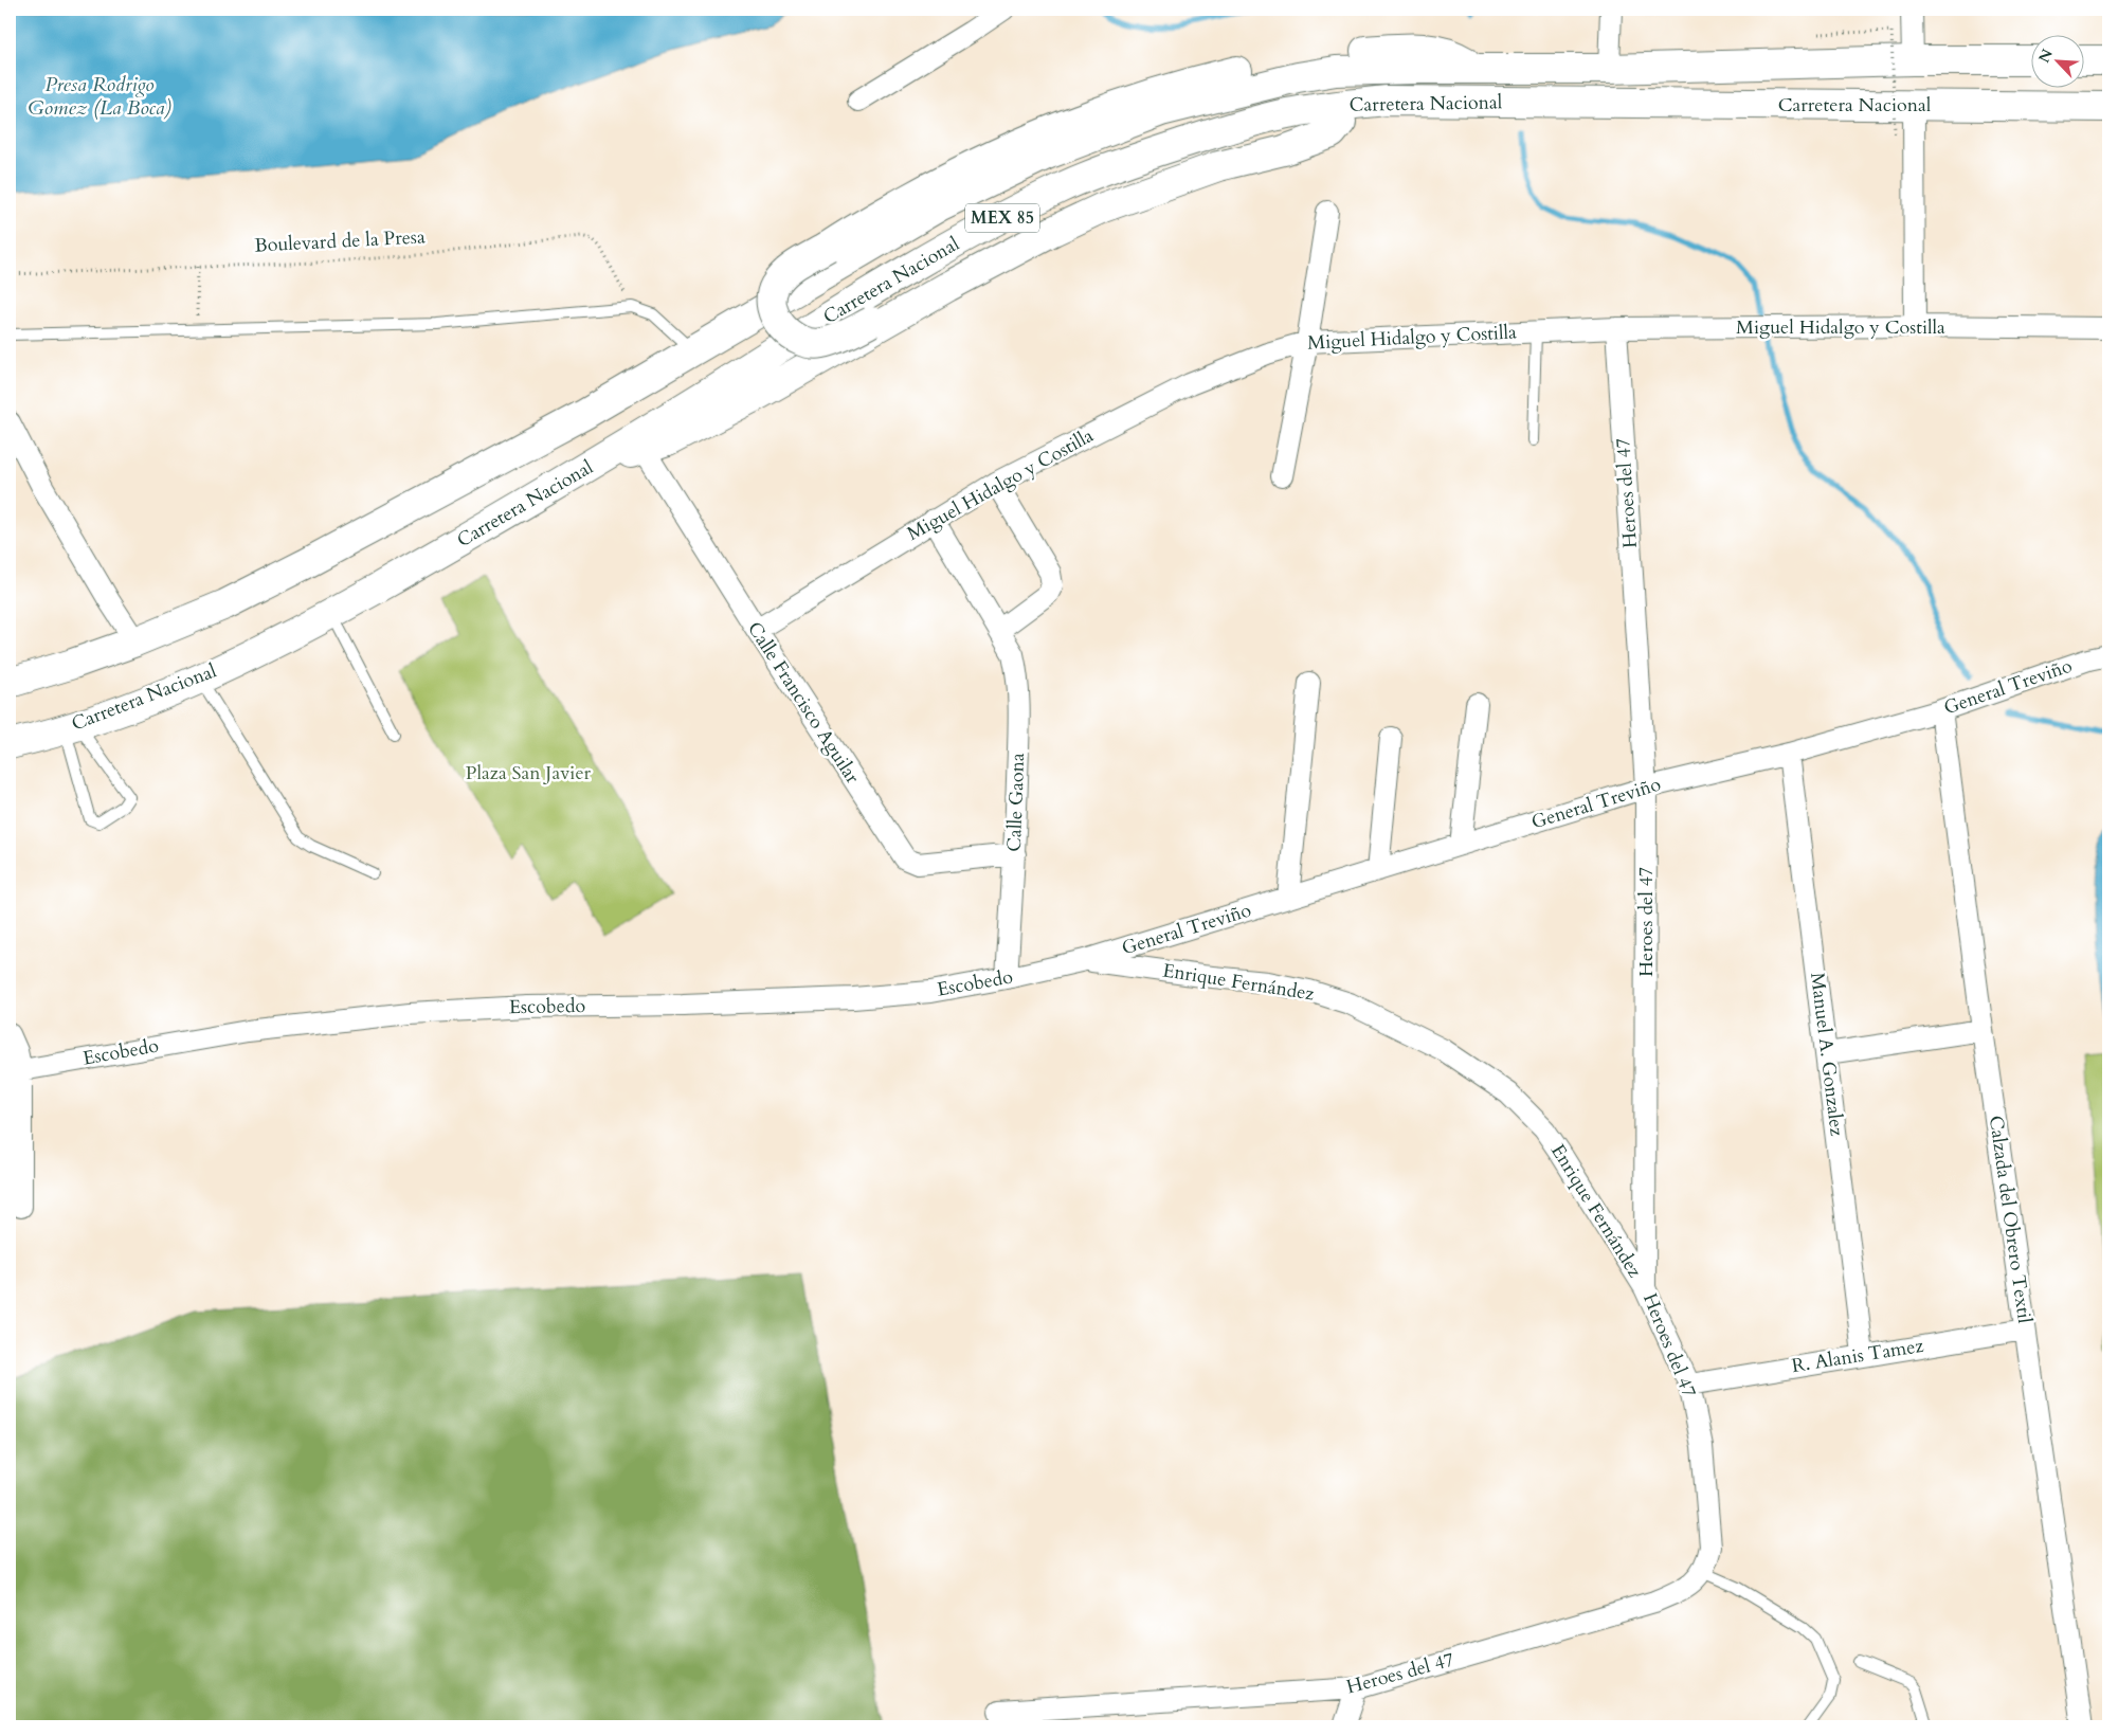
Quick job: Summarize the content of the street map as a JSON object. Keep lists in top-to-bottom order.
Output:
{
  "streets": {
    "highway": ["Carretera Nacional", "MEX 85"],
    "street": [
      "Miguel Hidalgo y Costilla",
      "Heroes del 47",
      "General Treviño",
      "Calle Francisco Aguilar",
      "Calle Gaona",
      "Enrique Fernández",
      "Escobedo",
      "Manuel A. Gonzalez",
      "Calzada del Obrero Textil",
      "R. Alanis Tamez"
    ],
    "path": ["Boulevard de la Presa"]
  },
  "crossings": [
    ["Carretera Nacional", "MEX 85"],
    ["MEX 85", "Calle Francisco Aguilar"],
    ["Miguel Hidalgo y Costilla", "Heroes del 47"],
    ["Miguel Hidalgo y Costilla", "Calle Francisco Aguilar"],
    ["Miguel Hidalgo y Costilla", "Calle Gaona"],
    ["Heroes del 47", "General Treviño"],
    ["Heroes del 47", "Enrique Fernández"],
    ["Heroes del 47", "R. Alanis Tamez"],
    ["General Treviño", "Enrique Fernández"],
    ["General Treviño", "Escobedo"],
    ["General Treviño", "Manuel A. Gonzalez"],
    ["General Treviño", "Calzada del Obrero Textil"],
    ["Calle Francisco Aguilar", "Calle Gaona"],
    ["Calle Gaona", "Escobedo"],
    ["Enrique Fernández", "Escobedo"],
    ["Manuel A. Gonzalez", "R. Alanis Tamez"],
    ["Calzada del Obrero Textil", "R. Alanis Tamez"]
  ],
  "water": ["Presa Rodrigo Gomez (La Boca)"],
  "parks": ["Plaza San Javier"],
  "north": "top left"
}
